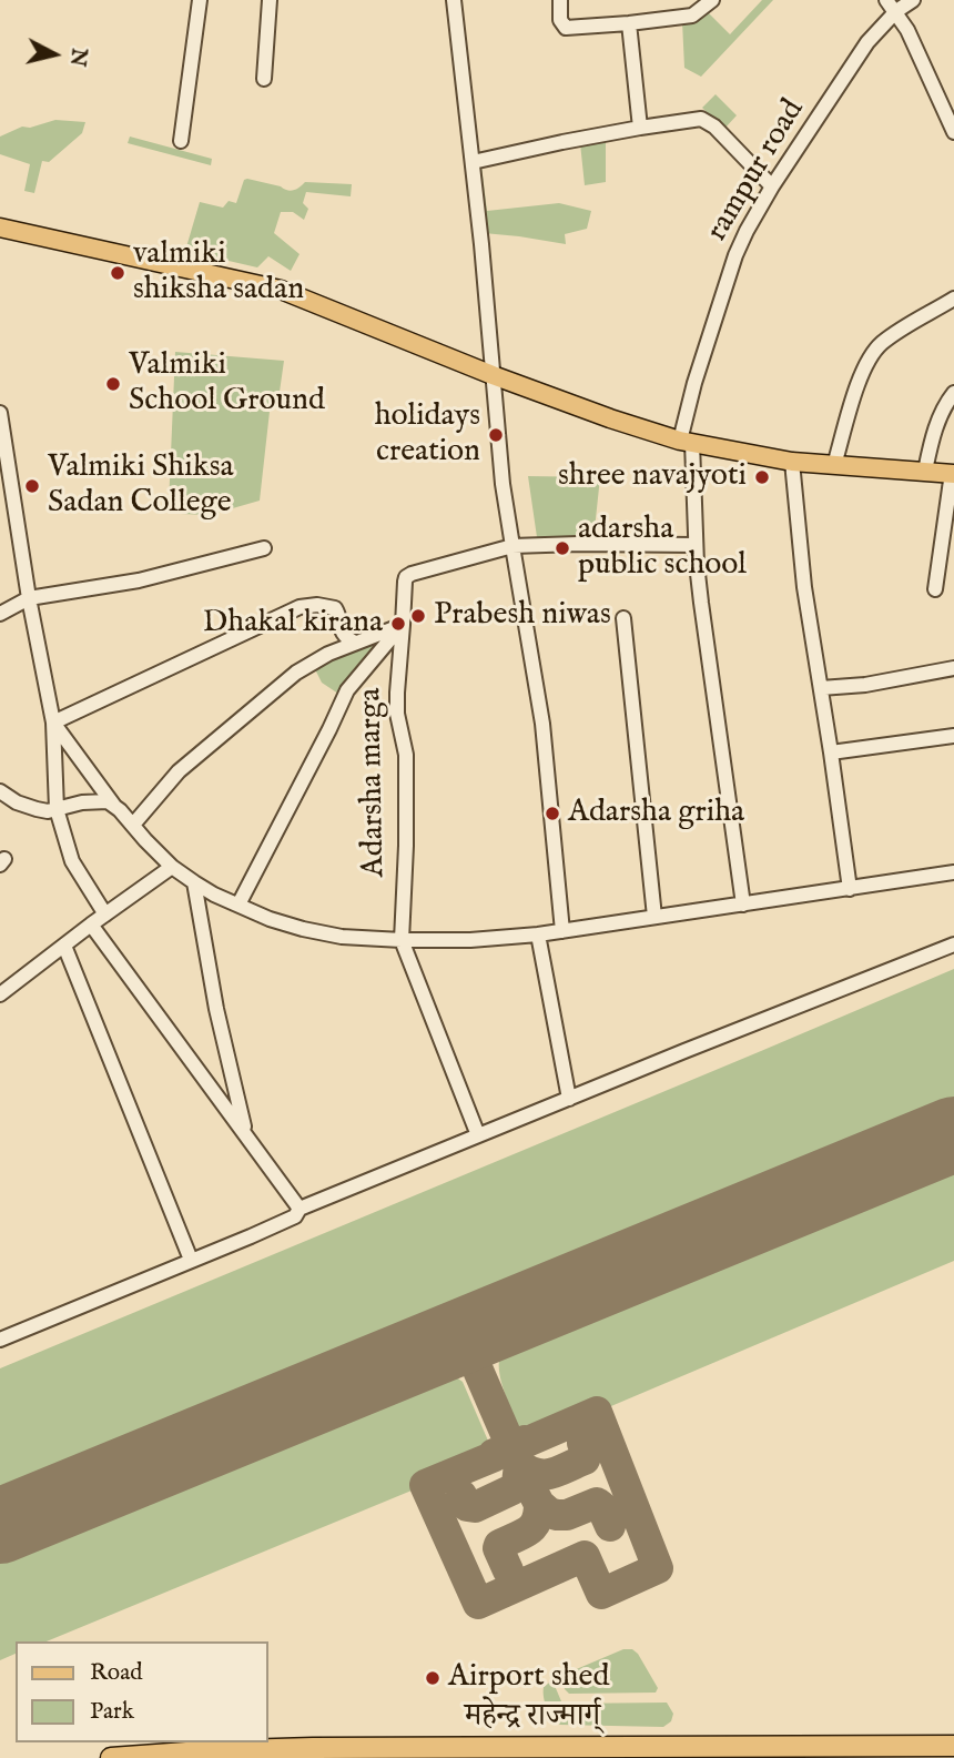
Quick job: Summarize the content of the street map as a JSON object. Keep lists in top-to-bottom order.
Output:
{
  "streets": {
    "highway": ["महेन्द्र राज्मार्ग्"],
    "street": ["rampur road", "Adarsha marga"]
  },
  "places": [
    "valmiki shiksha sadan",
    "Valmiki School Ground",
    "holidays creation",
    "shree navajyoti",
    "Valmiki Shiksa Sadan College",
    "adarsha public school",
    "Prabesh niwas",
    "Dhakal kirana",
    "Adarsha griha",
    "Airport shed"
  ],
  "legend": ["Road", "Park"],
  "north": "right"
}
